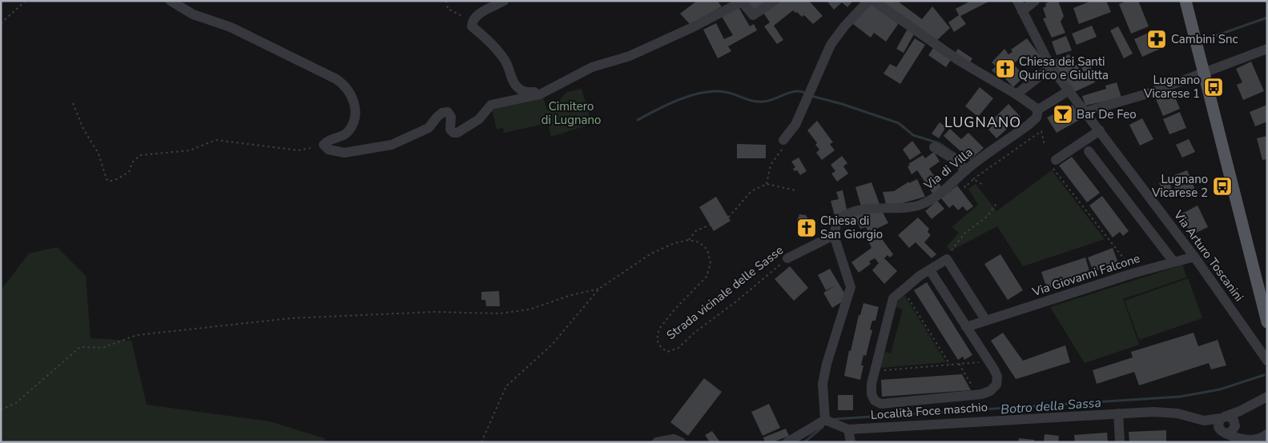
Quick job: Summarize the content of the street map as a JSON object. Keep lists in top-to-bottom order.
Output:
{
  "streets": {
    "street": [
      "Via di Villa",
      "Via Arturo Toscanini",
      "Via Giovanni Falcone",
      "Strada vicinale delle Sasse",
      "Località Foce maschio"
    ]
  },
  "crossings": [
    ["Via di Villa", "Via Arturo Toscanini"],
    ["Via di Villa", "Strada vicinale delle Sasse"],
    ["Via Arturo Toscanini", "Via Giovanni Falcone"]
  ],
  "districts": ["LUGNANO"],
  "water": ["Botro della Sassa"],
  "parks": ["Cimitero di Lugnano"],
  "places": {
    "pharmacy": ["Cambini Snc"],
    "church": ["Chiesa dei Santi Quirico e Giulitta", "Chiesa di San Giorgio"],
    "bus stop": ["Lugnano Vicarese 1", "Lugnano Vicarese 2"],
    "bar": ["Bar De Feo"]
  }
}
